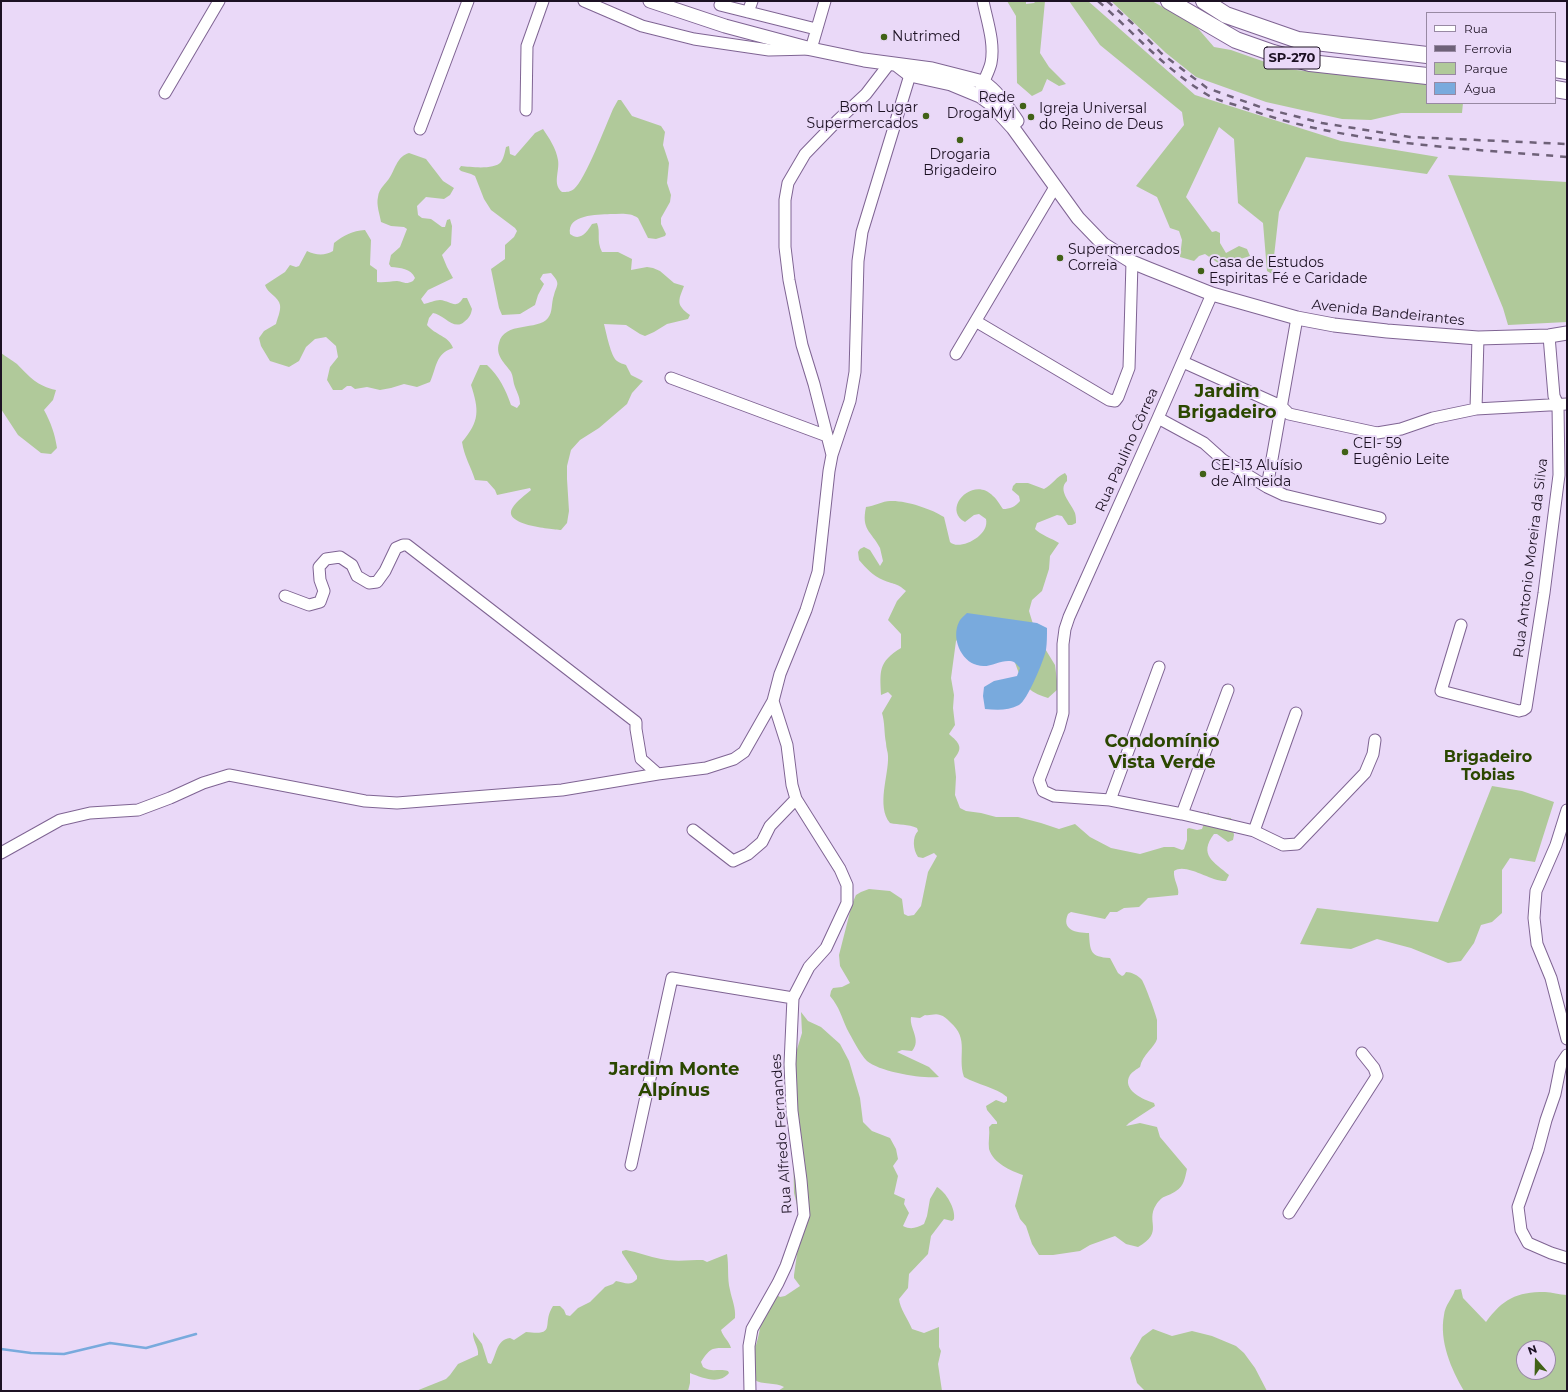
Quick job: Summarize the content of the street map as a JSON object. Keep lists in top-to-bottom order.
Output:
{
  "streets": {
    "highway": ["SP-270"],
    "main road": ["Avenida Bandeirantes"],
    "street": ["Rua Paulino Côrrea", "Rua Antonio Moreira da Silva", "Rua Alfredo Fernandes"]
  },
  "crossings": [
    ["Avenida Bandeirantes", "Rua Paulino Côrrea"],
    ["Avenida Bandeirantes", "Rua Antonio Moreira da Silva"]
  ],
  "districts": [
    "Jardim Brigadeiro",
    "Condomínio Vista Verde",
    "Brigadeiro Tobias",
    "Jardim Monte Alpínus"
  ],
  "places": [
    "Nutrimed",
    "Rede DrogaMyl",
    "Bom Lugar Supermercados",
    "Igreja Universal do Reino de Deus",
    "Drogaria Brigadeiro",
    "Supermercados Correia",
    "Casa de Estudos Espiritas Fé e Caridade",
    "CEI- 59 Eugênio Leite",
    "CEI-13 Aluísio de Almeida"
  ],
  "legend": [
    "Rua",
    "Ferrovia",
    "Parque",
    "Água"
  ],
  "north": "top"
}
